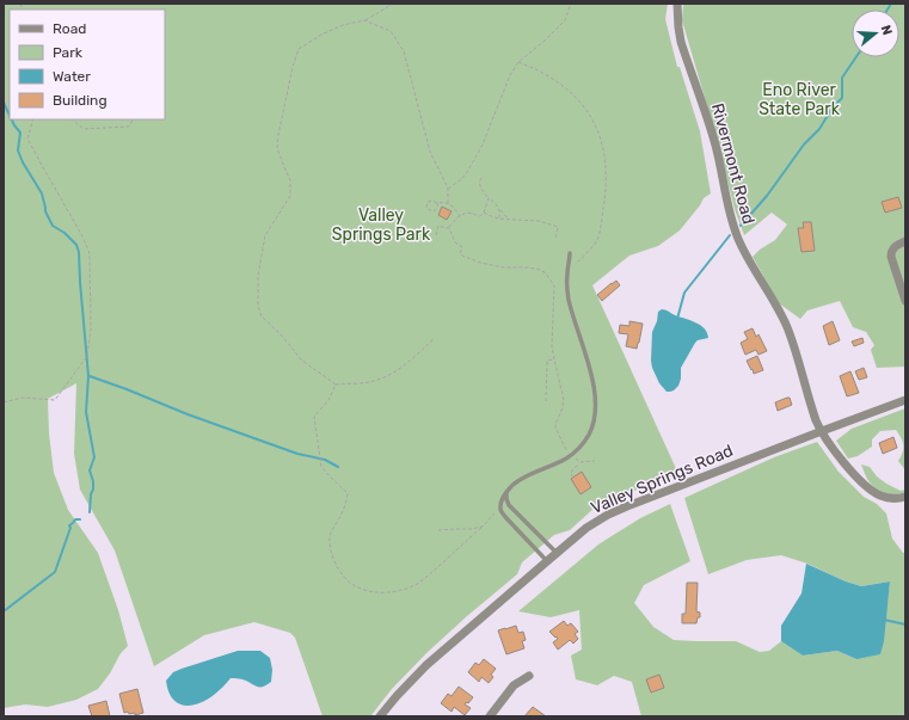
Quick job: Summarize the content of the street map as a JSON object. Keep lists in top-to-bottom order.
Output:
{
  "streets": {
    "street": ["Rivermont Road", "Valley Springs Road"]
  },
  "crossings": [
    ["Rivermont Road", "Valley Springs Road"]
  ],
  "parks": ["Eno River State Park", "Valley Springs Park"],
  "legend": [
    "Road",
    "Park",
    "Water",
    "Building"
  ],
  "north": "right"
}
